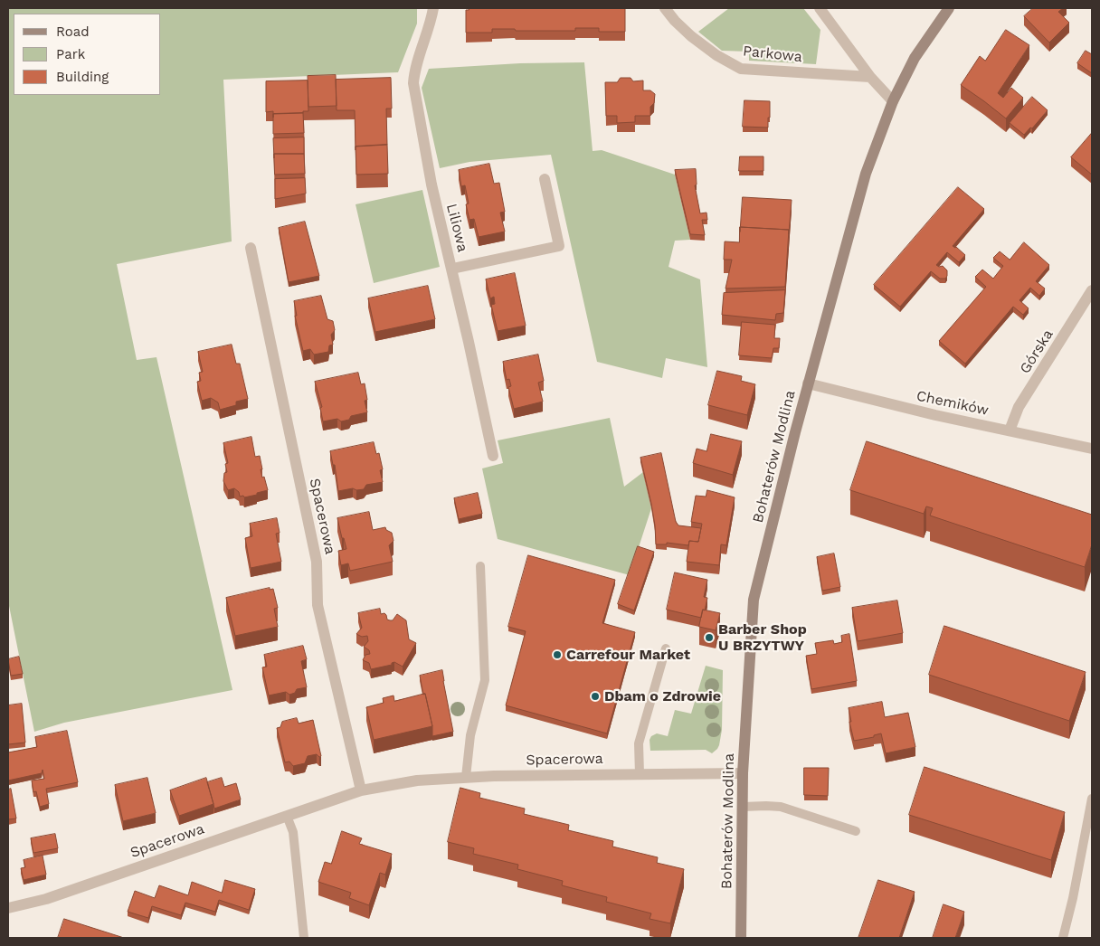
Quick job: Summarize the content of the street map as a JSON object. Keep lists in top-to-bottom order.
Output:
{
  "streets": {
    "main road": ["Bohaterów Modlina"],
    "street": [
      "Parkowa",
      "Liliowa",
      "Górska",
      "Chemików",
      "Spacerowa"
    ]
  },
  "crossings": [
    ["Górska", "Chemików"],
    ["Chemików", "Bohaterów Modlina"],
    ["Bohaterów Modlina", "Spacerowa"]
  ],
  "places": ["Barber Shop U BRZYTWY", "Carrefour Market", "Dbam o Zdrowie"],
  "legend": ["Road", "Park", "Building"]
}
